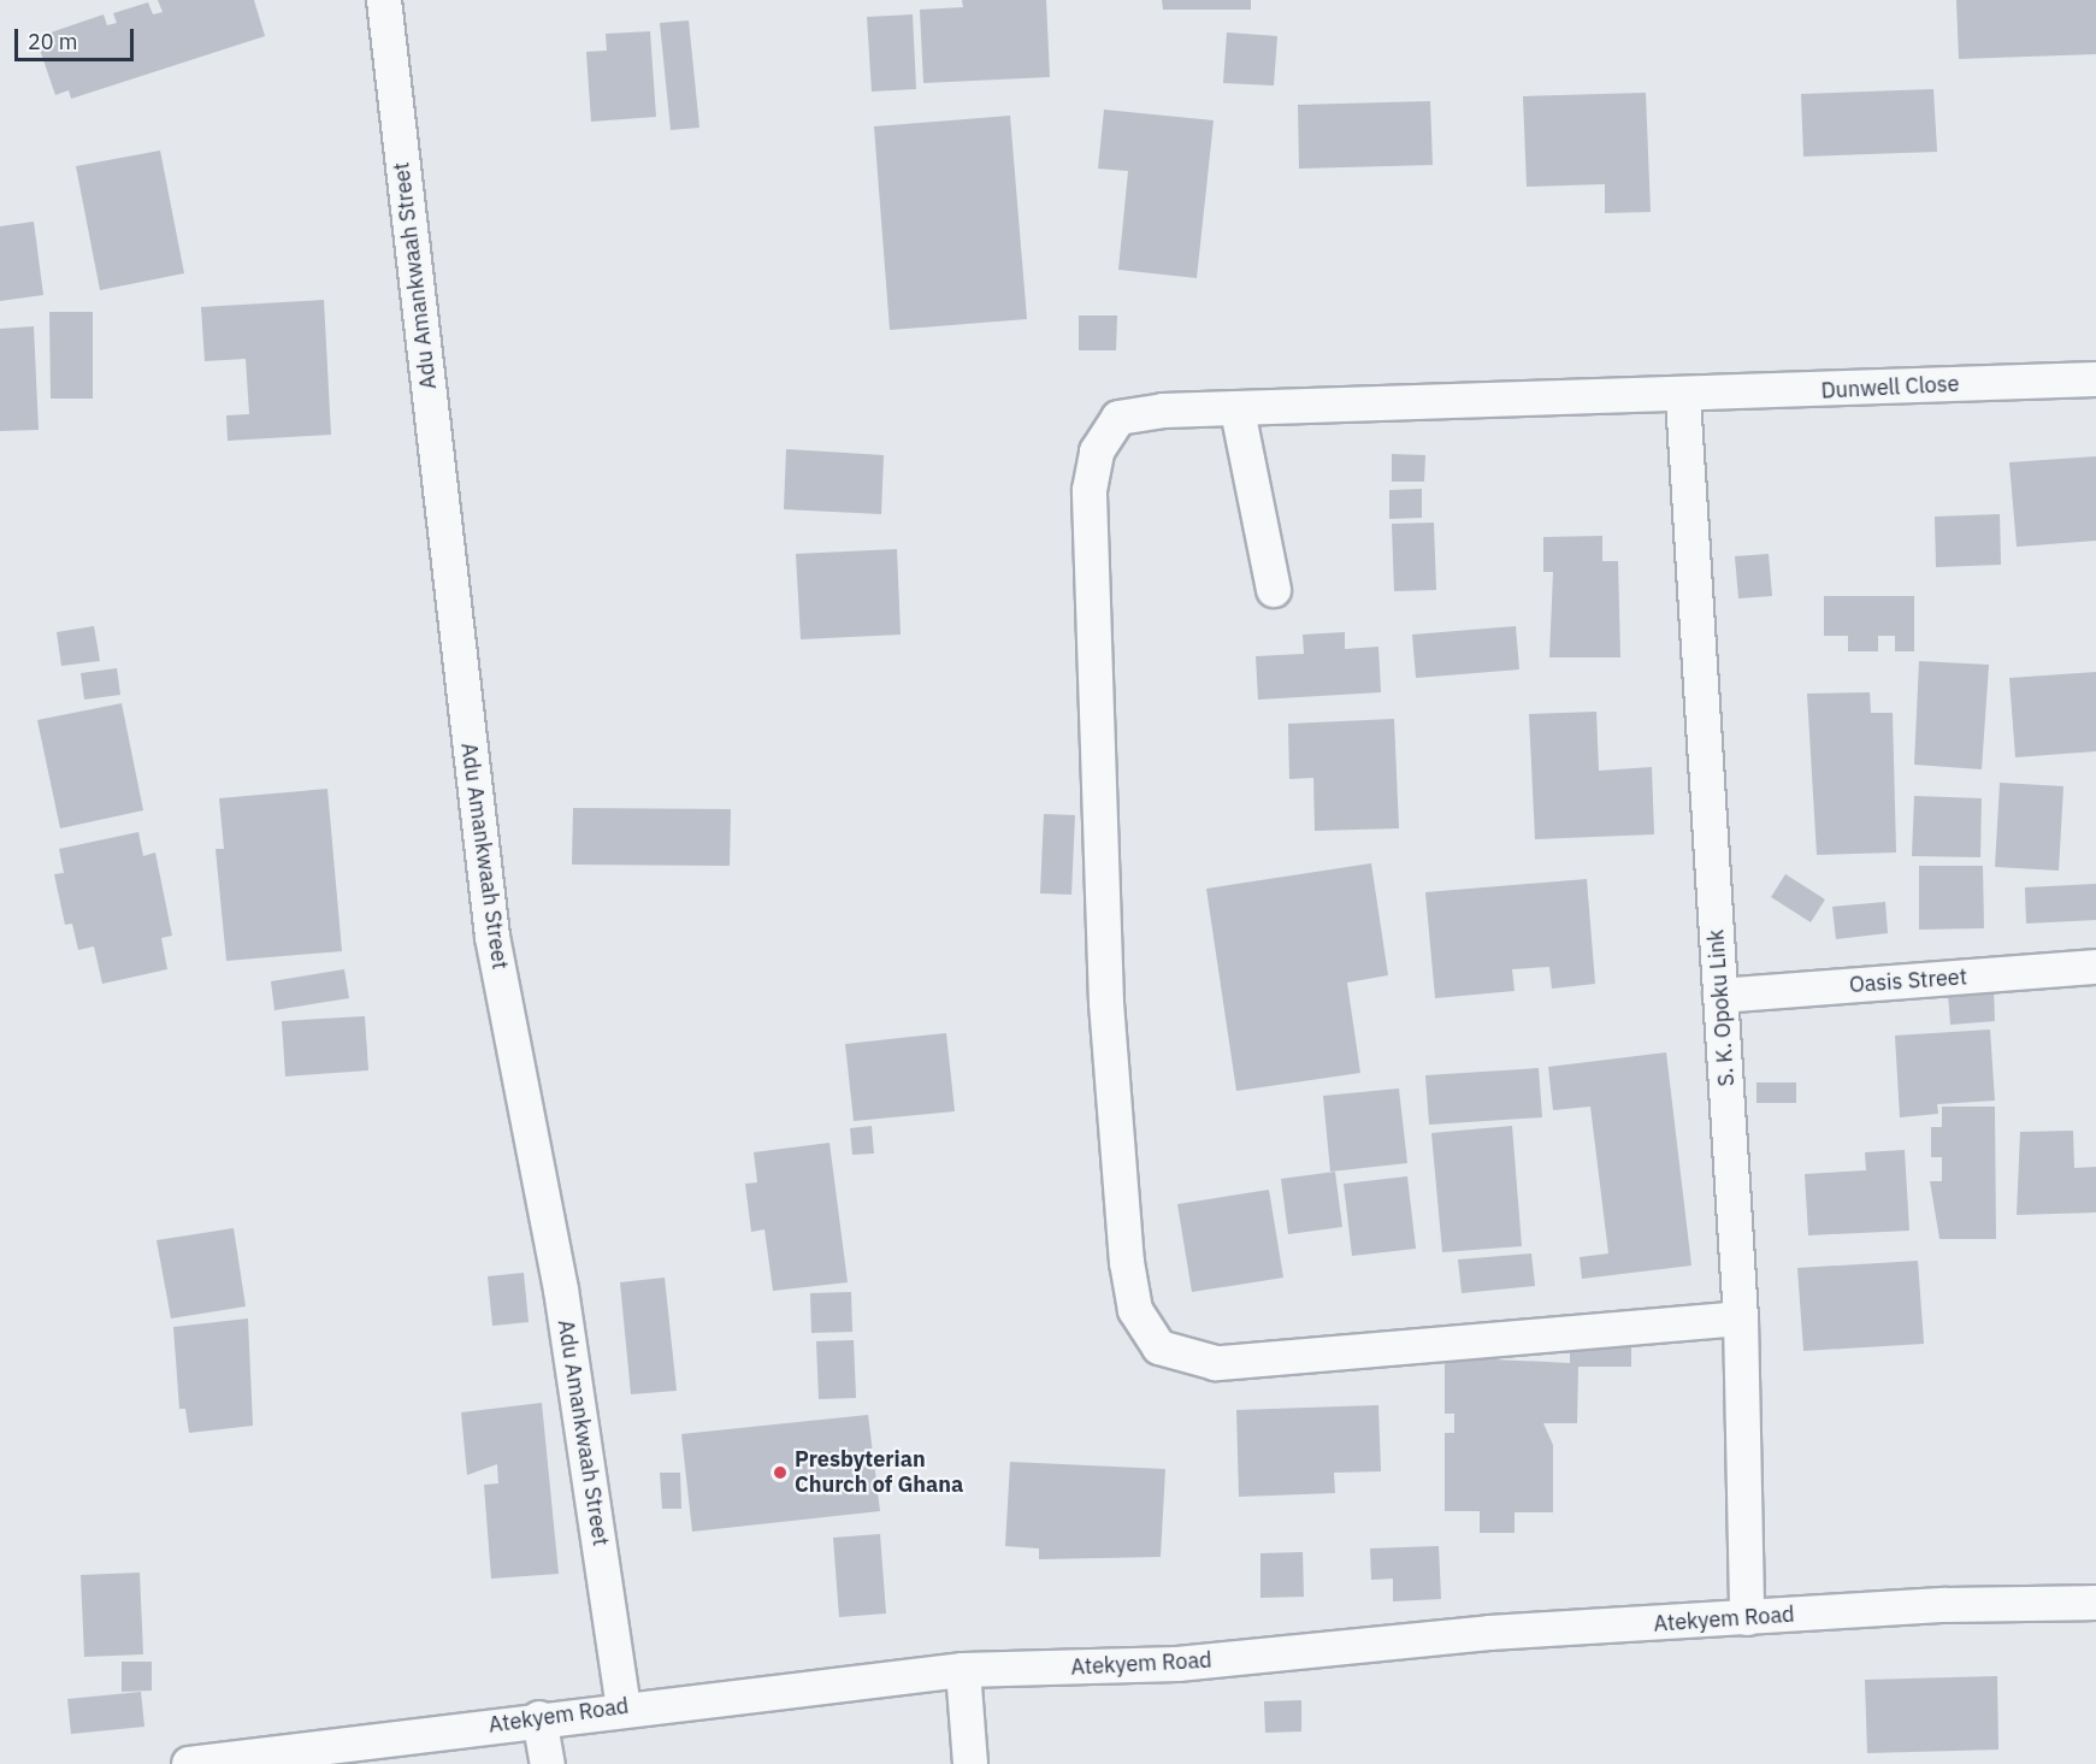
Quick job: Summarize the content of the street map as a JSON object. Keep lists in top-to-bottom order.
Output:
{
  "streets": {
    "street": [
      "Adu Amankwaah Street",
      "Dunwell Close",
      "Oasis Street",
      "S. K. Opoku Link",
      "Atekyem Road"
    ]
  },
  "crossings": [
    ["Adu Amankwaah Street", "Atekyem Road"],
    ["Dunwell Close", "S. K. Opoku Link"],
    ["Oasis Street", "S. K. Opoku Link"],
    ["S. K. Opoku Link", "Atekyem Road"]
  ],
  "places": ["Presbyterian Church of Ghana"],
  "scale_bar": "20 m"
}
